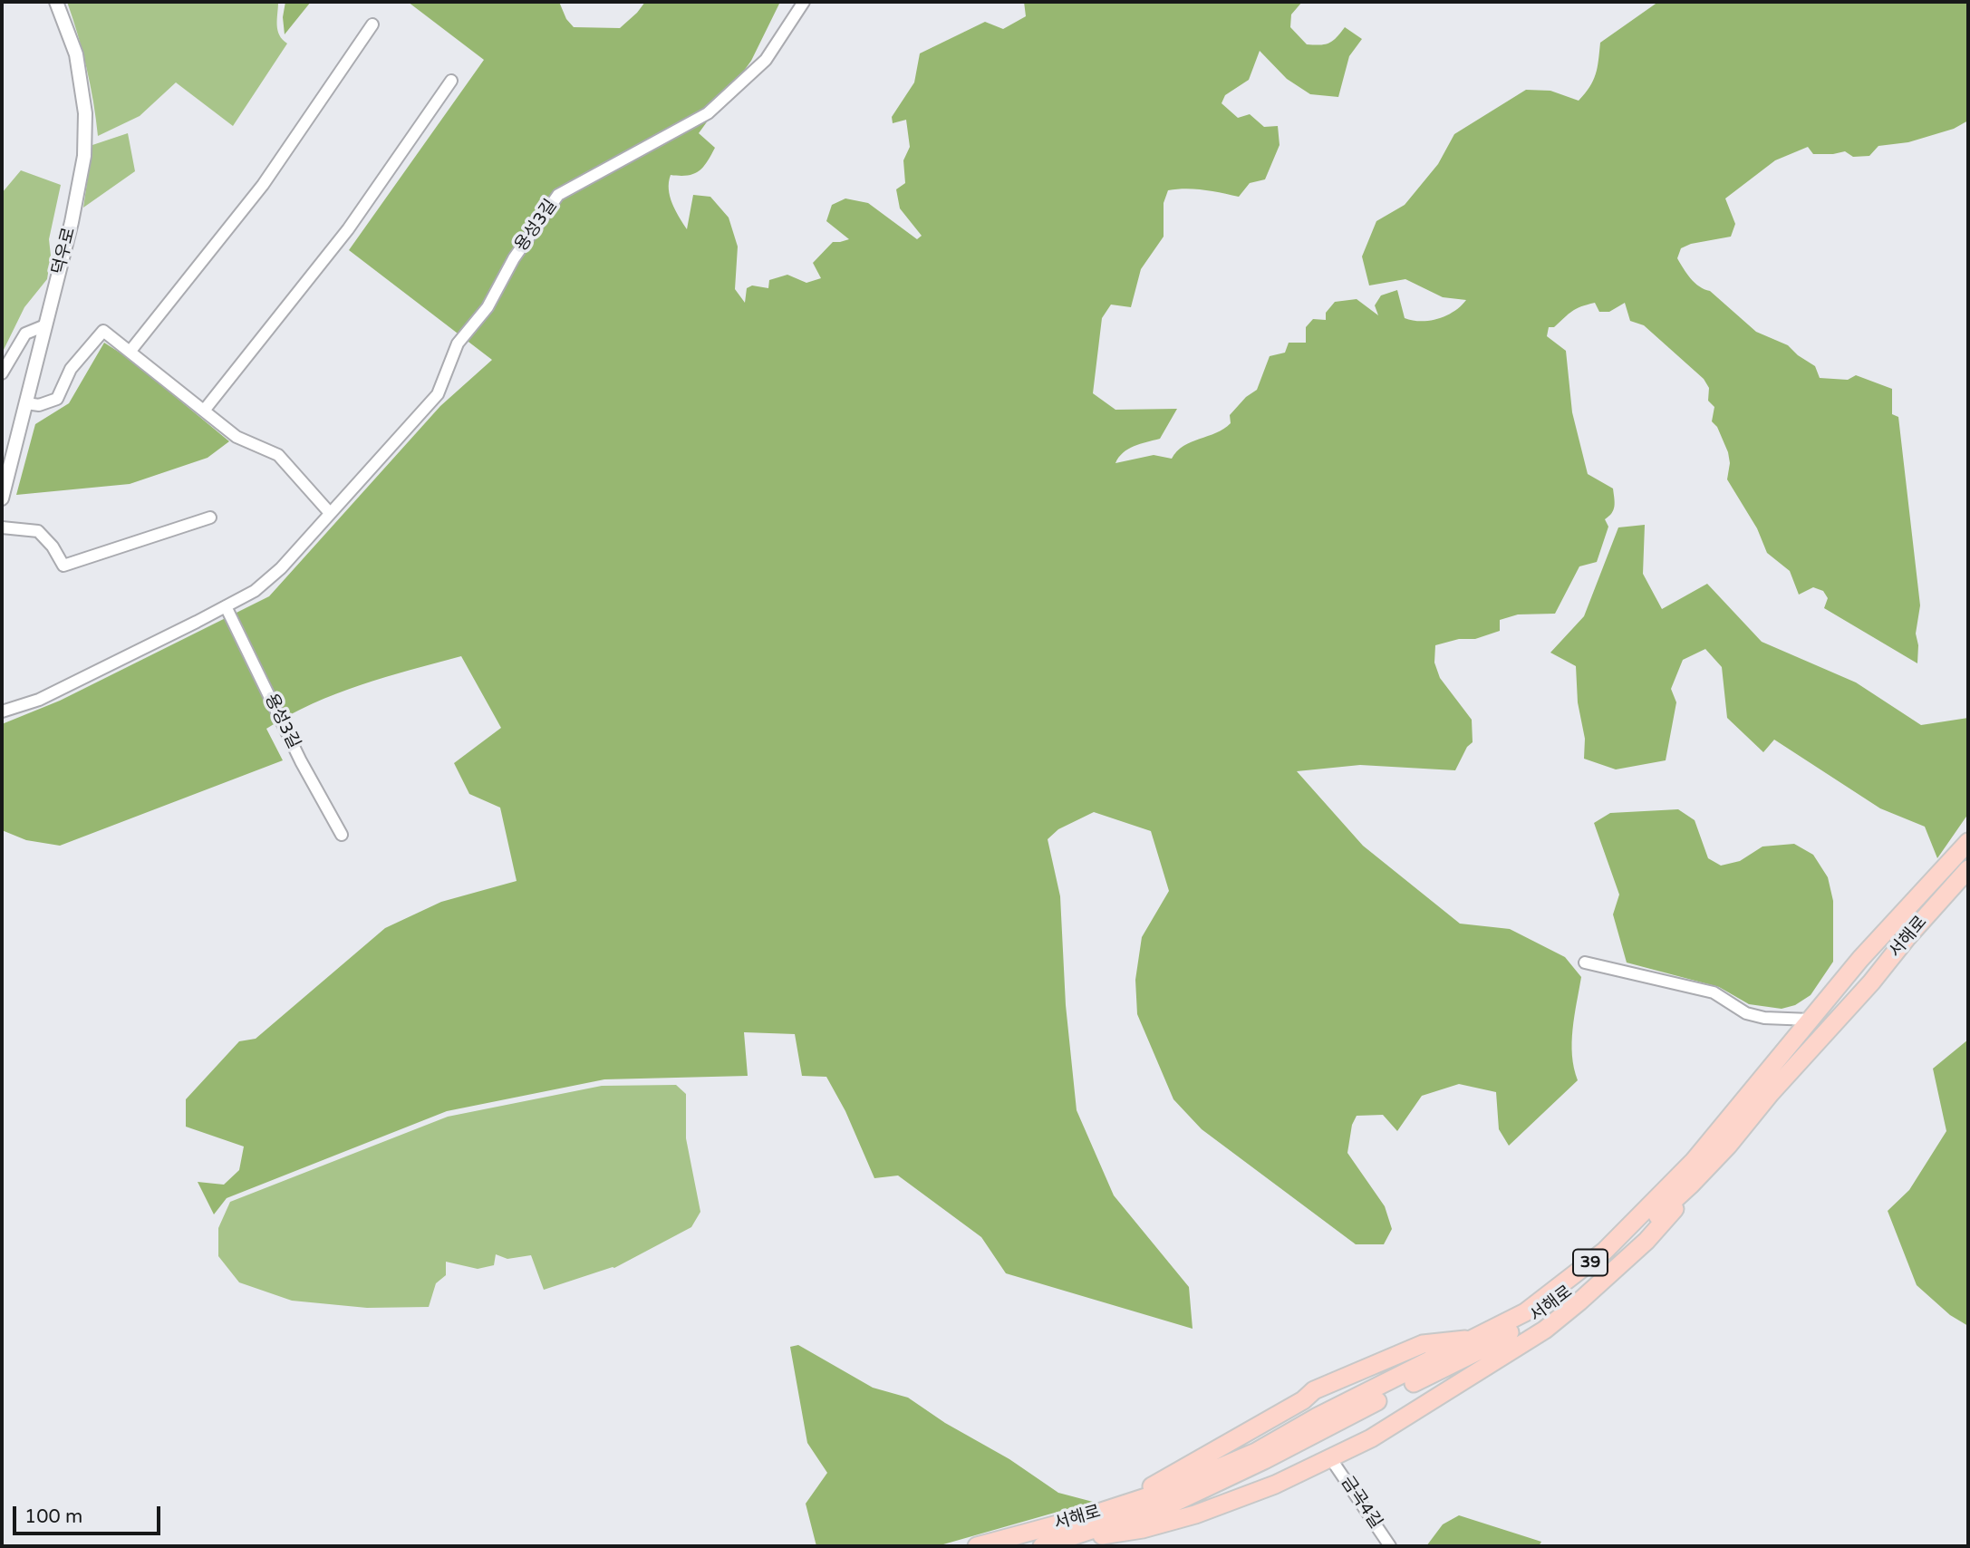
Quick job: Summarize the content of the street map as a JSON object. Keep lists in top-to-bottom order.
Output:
{
  "streets": {
    "main road": ["서해로", "39"],
    "street": ["용성3길", "덕우로", "금곡4길"]
  },
  "scale_bar": "100 m"
}
